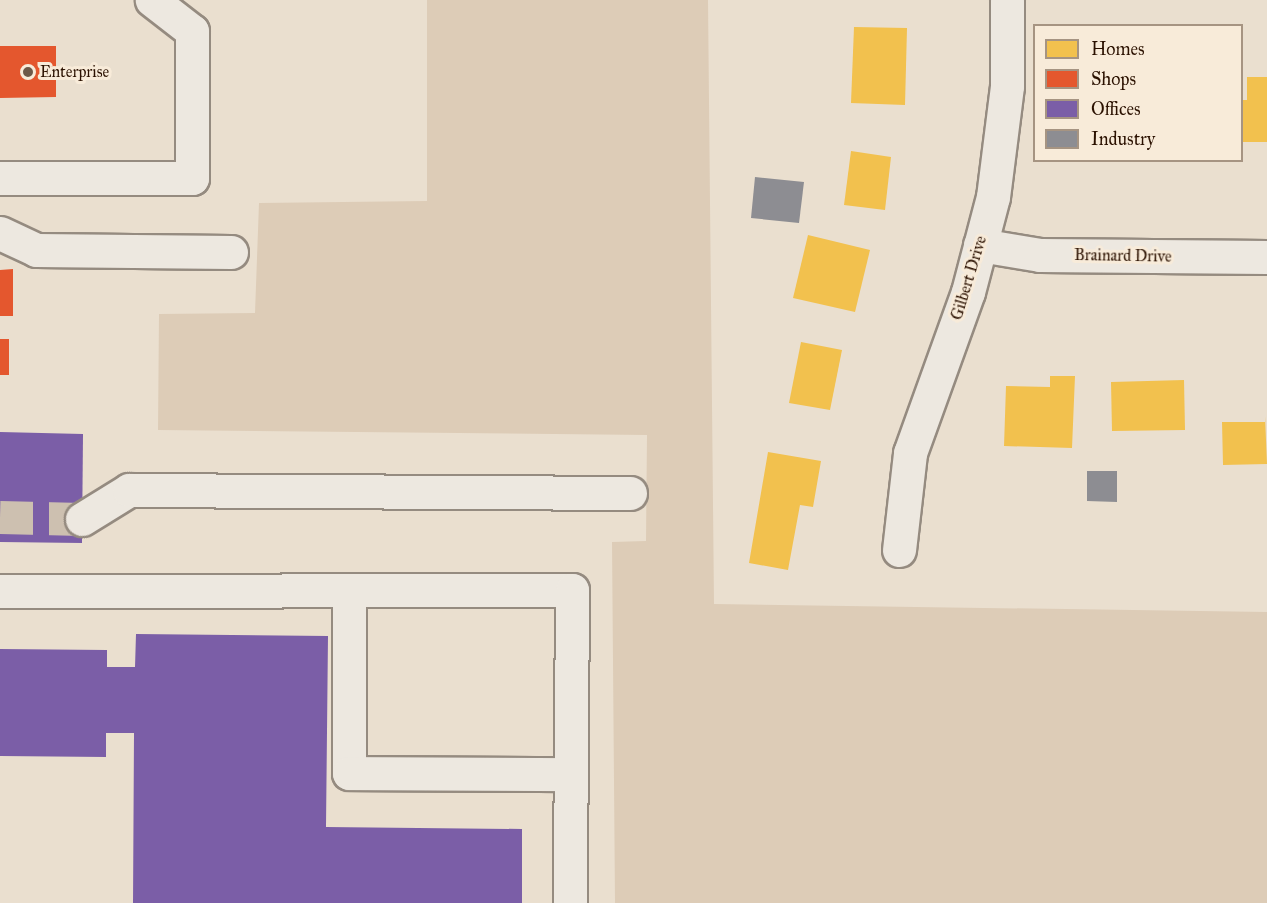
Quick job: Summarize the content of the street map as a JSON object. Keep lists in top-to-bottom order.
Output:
{
  "streets": {
    "street": ["Brainard Drive", "Gilbert Drive"]
  },
  "crossings": [
    ["Brainard Drive", "Gilbert Drive"]
  ],
  "places": ["Enterprise"],
  "legend": [
    "Homes",
    "Shops",
    "Offices",
    "Industry"
  ]
}
